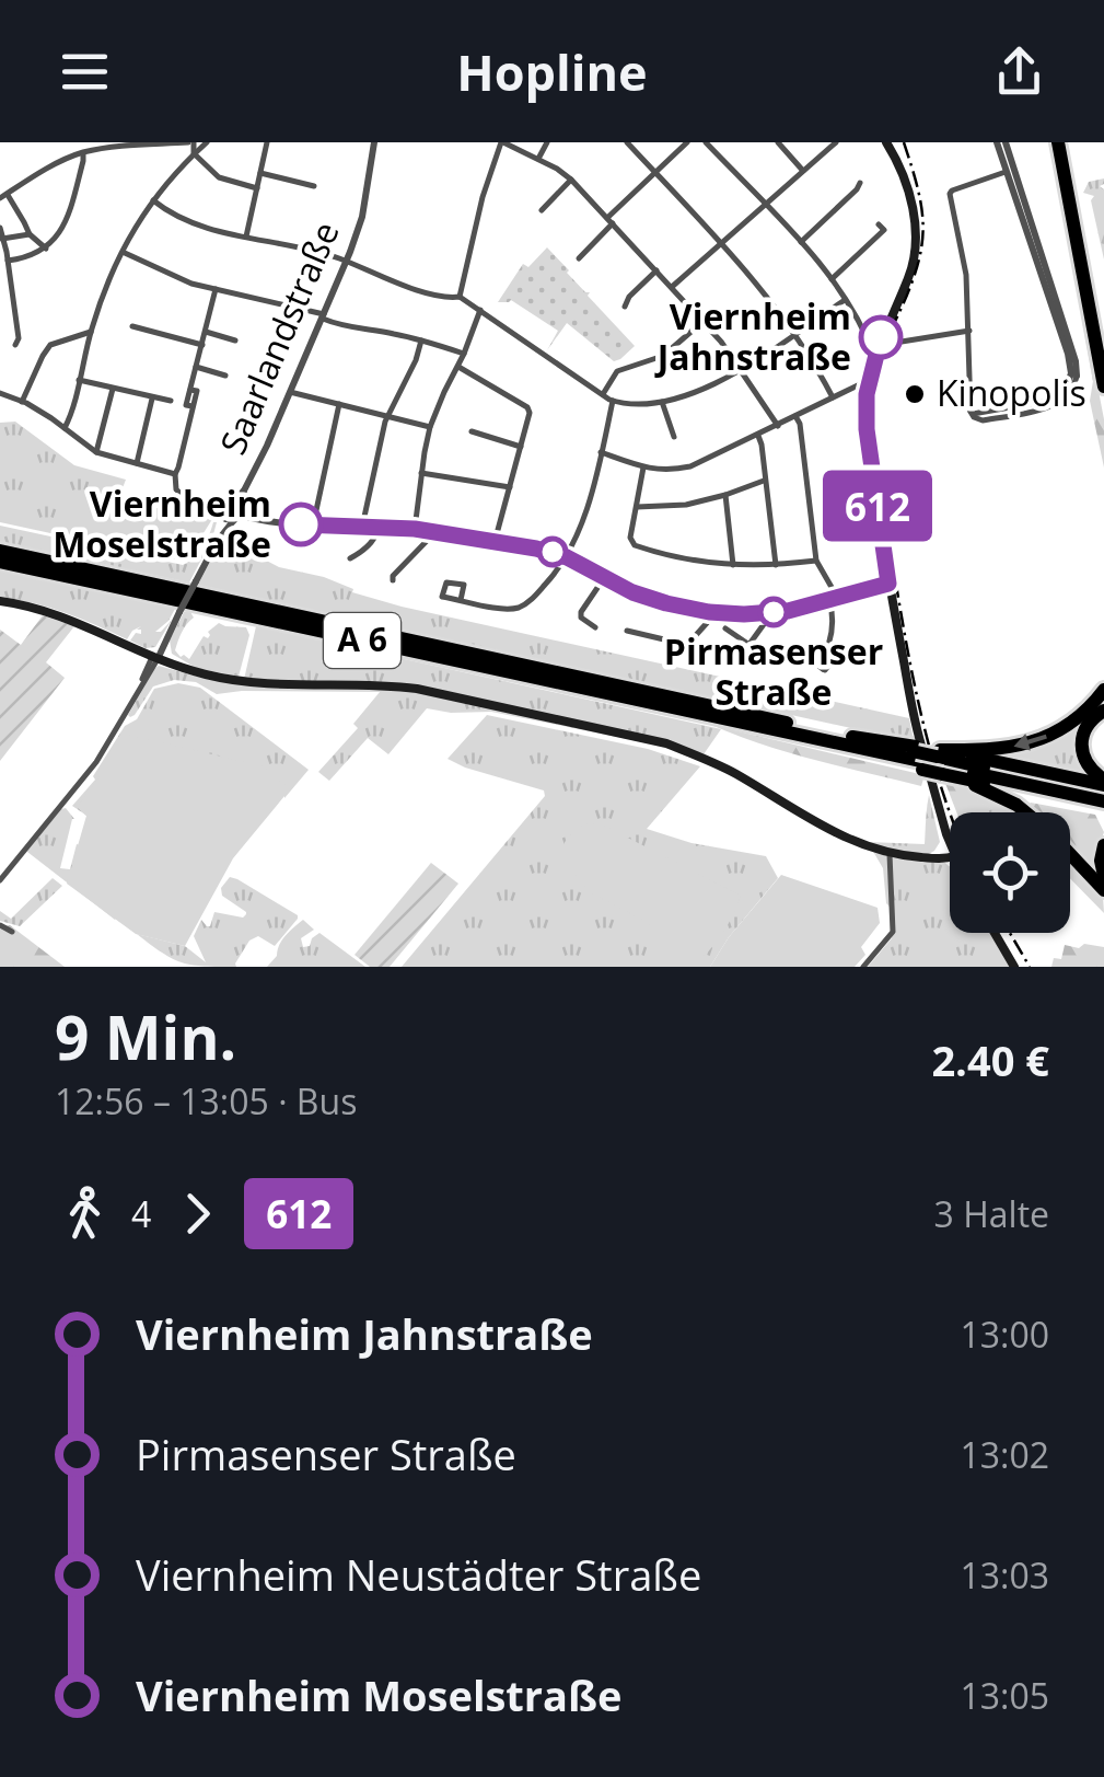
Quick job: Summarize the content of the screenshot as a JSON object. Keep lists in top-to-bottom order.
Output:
{
  "streets": {
    "highway": ["A 6"],
    "street": ["Saarlandstraße"]
  },
  "places": [
    "Viernheim Jahnstraße",
    "Kinopolis",
    "Viernheim Moselstraße",
    "Pirmasenser Straße"
  ],
  "lines": ["bus line 612"],
  "page": {
    "header": "Hopline",
    "on_map": "612",
    "heading": ["9 Min.", "12:56 – 13:05 · Bus", "2.40 €"],
    "legs": ["4", "612", "3 Halte"],
    "list": [
      {
        "name": "Viernheim Jahnstraße",
        "value": "13:00"
      },
      {
        "name": "Pirmasenser Straße",
        "value": "13:02"
      },
      {
        "name": "Viernheim Neustädter Straße",
        "value": "13:03"
      },
      {
        "name": "Viernheim Moselstraße",
        "value": "13:05"
      }
    ]
  }
}
